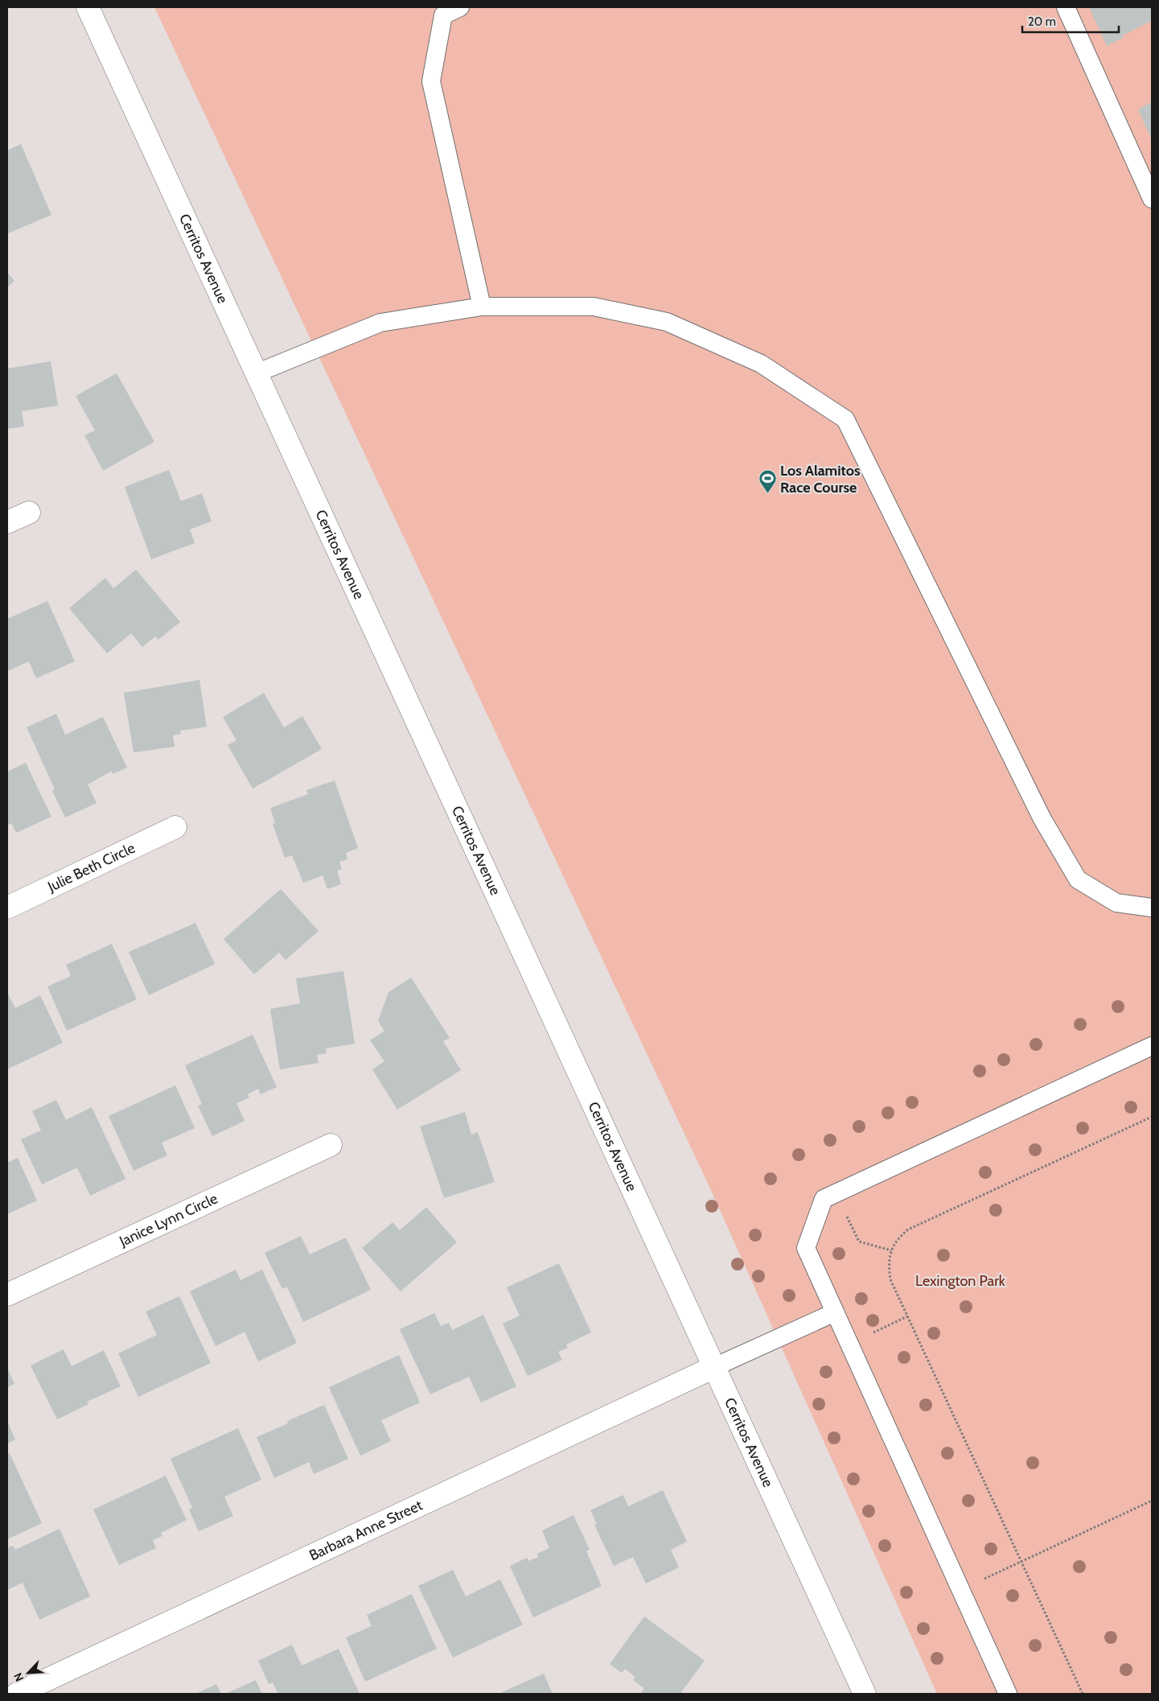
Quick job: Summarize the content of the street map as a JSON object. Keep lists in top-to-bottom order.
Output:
{
  "streets": {
    "main road": [
      "Cerritos Avenue",
      "Julie Beth Circle",
      "Janice Lynn Circle",
      "Barbara Anne Street"
    ]
  },
  "crossings": [
    ["Cerritos Avenue", "Barbara Anne Street"]
  ],
  "parks": ["Lexington Park"],
  "places": {
    "sports": ["Los Alamitos Race Course"]
  },
  "scale_bar": "20 m",
  "north": "bottom left"
}
